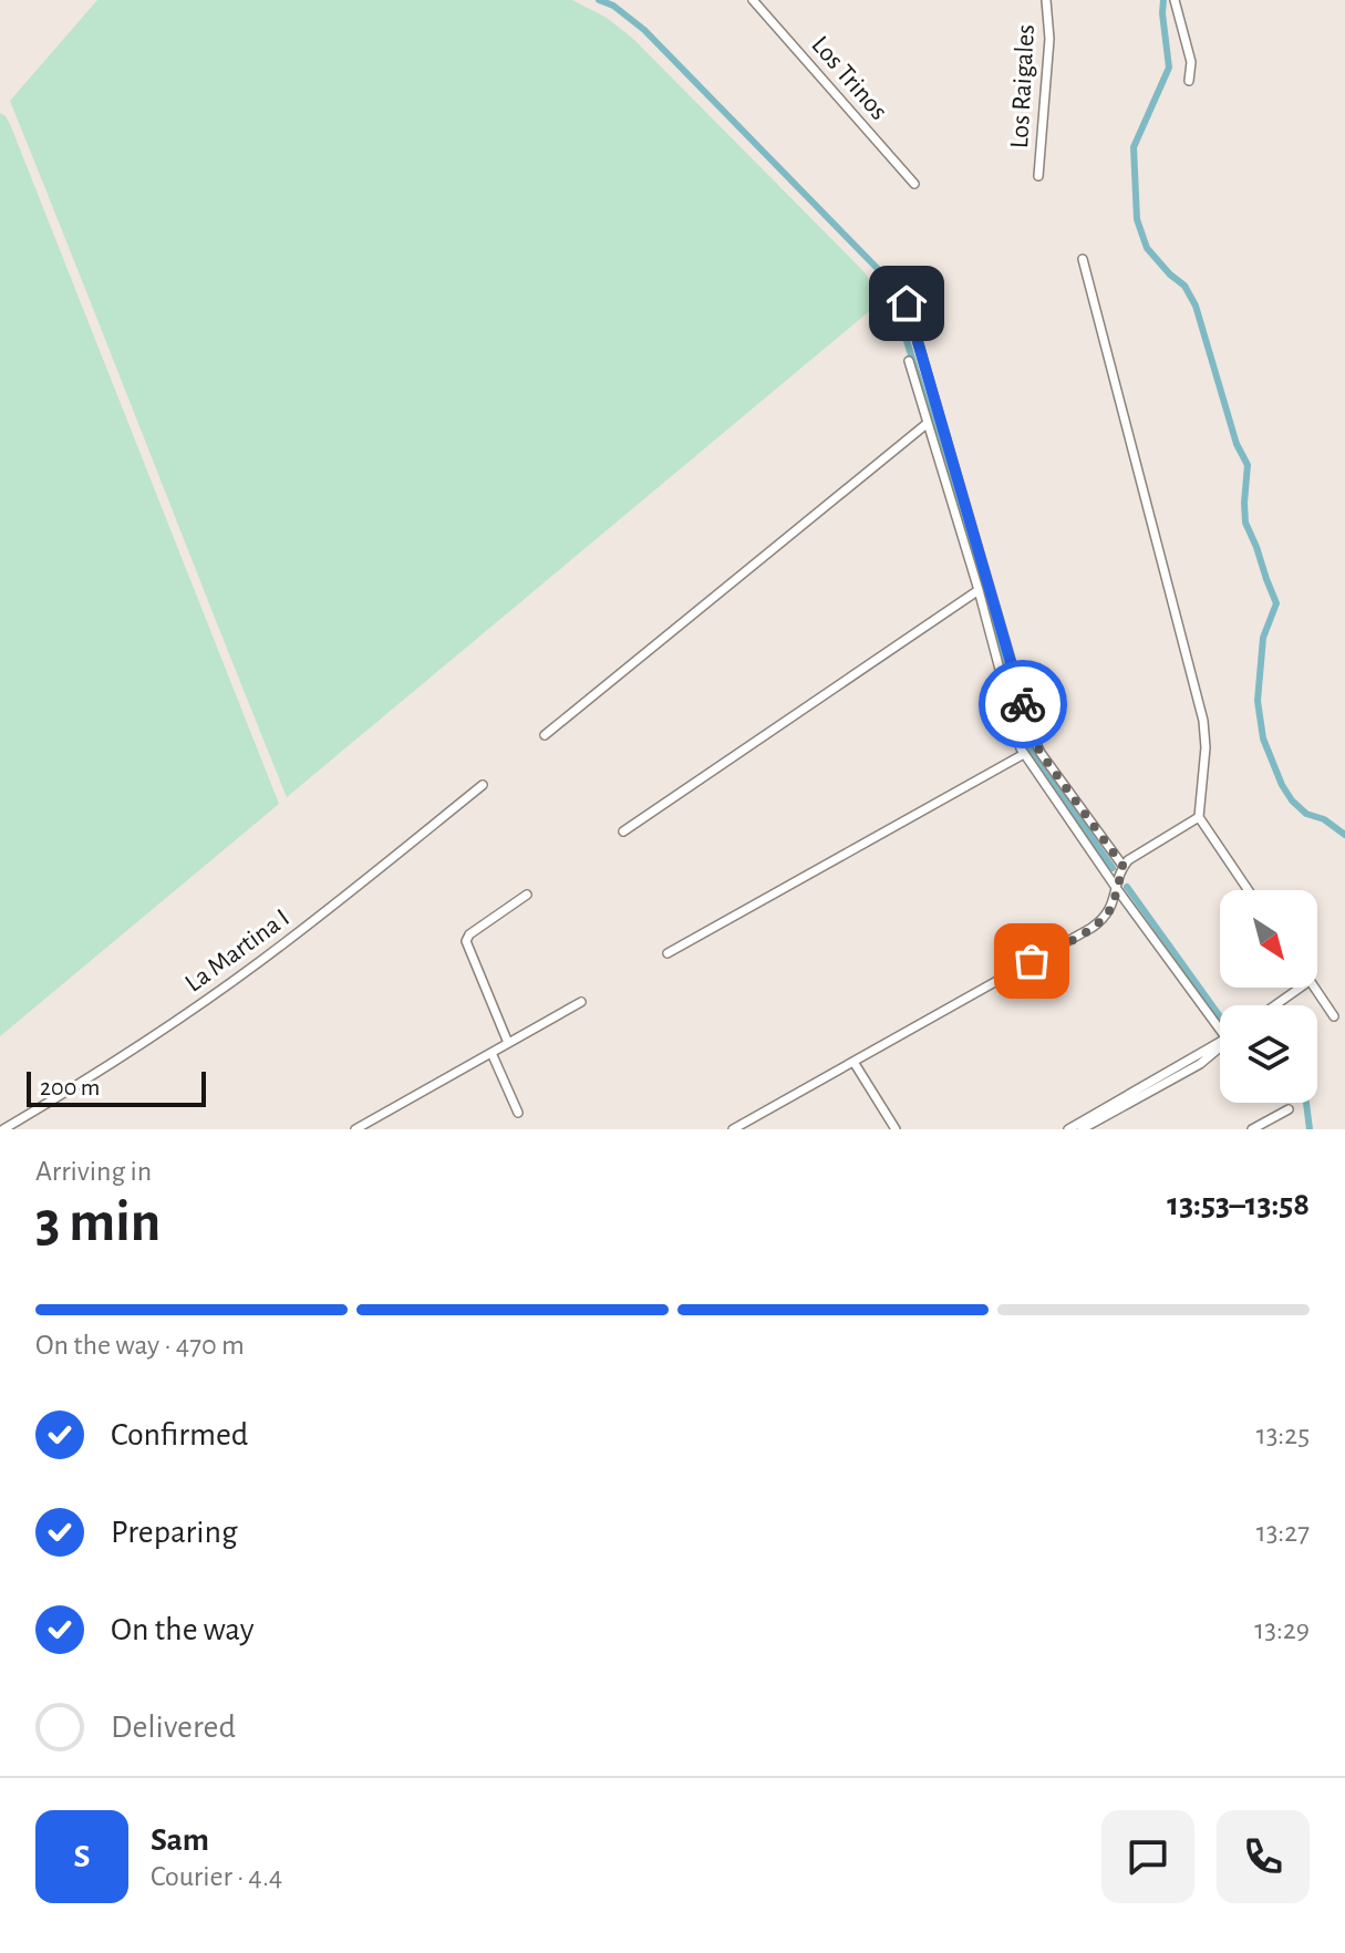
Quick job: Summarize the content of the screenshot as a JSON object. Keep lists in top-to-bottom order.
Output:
{
  "streets": {
    "street": ["Los Trinos", "Los Raigales", "La Martina I"]
  },
  "scale_bar": "200 m",
  "north": "bottom right",
  "page": {
    "scale": "200 m",
    "heading": ["3 min", "Arriving in", "13:53–13:58"],
    "panel": ["Sam", "Courier · 4.4"],
    "bar": "On the way · 470 m",
    "list": [
      ["Confirmed", "13:25"],
      ["Preparing", "13:27"],
      ["On the way", "13:29"],
      "Delivered"
    ],
    "round": "S"
  }
}
